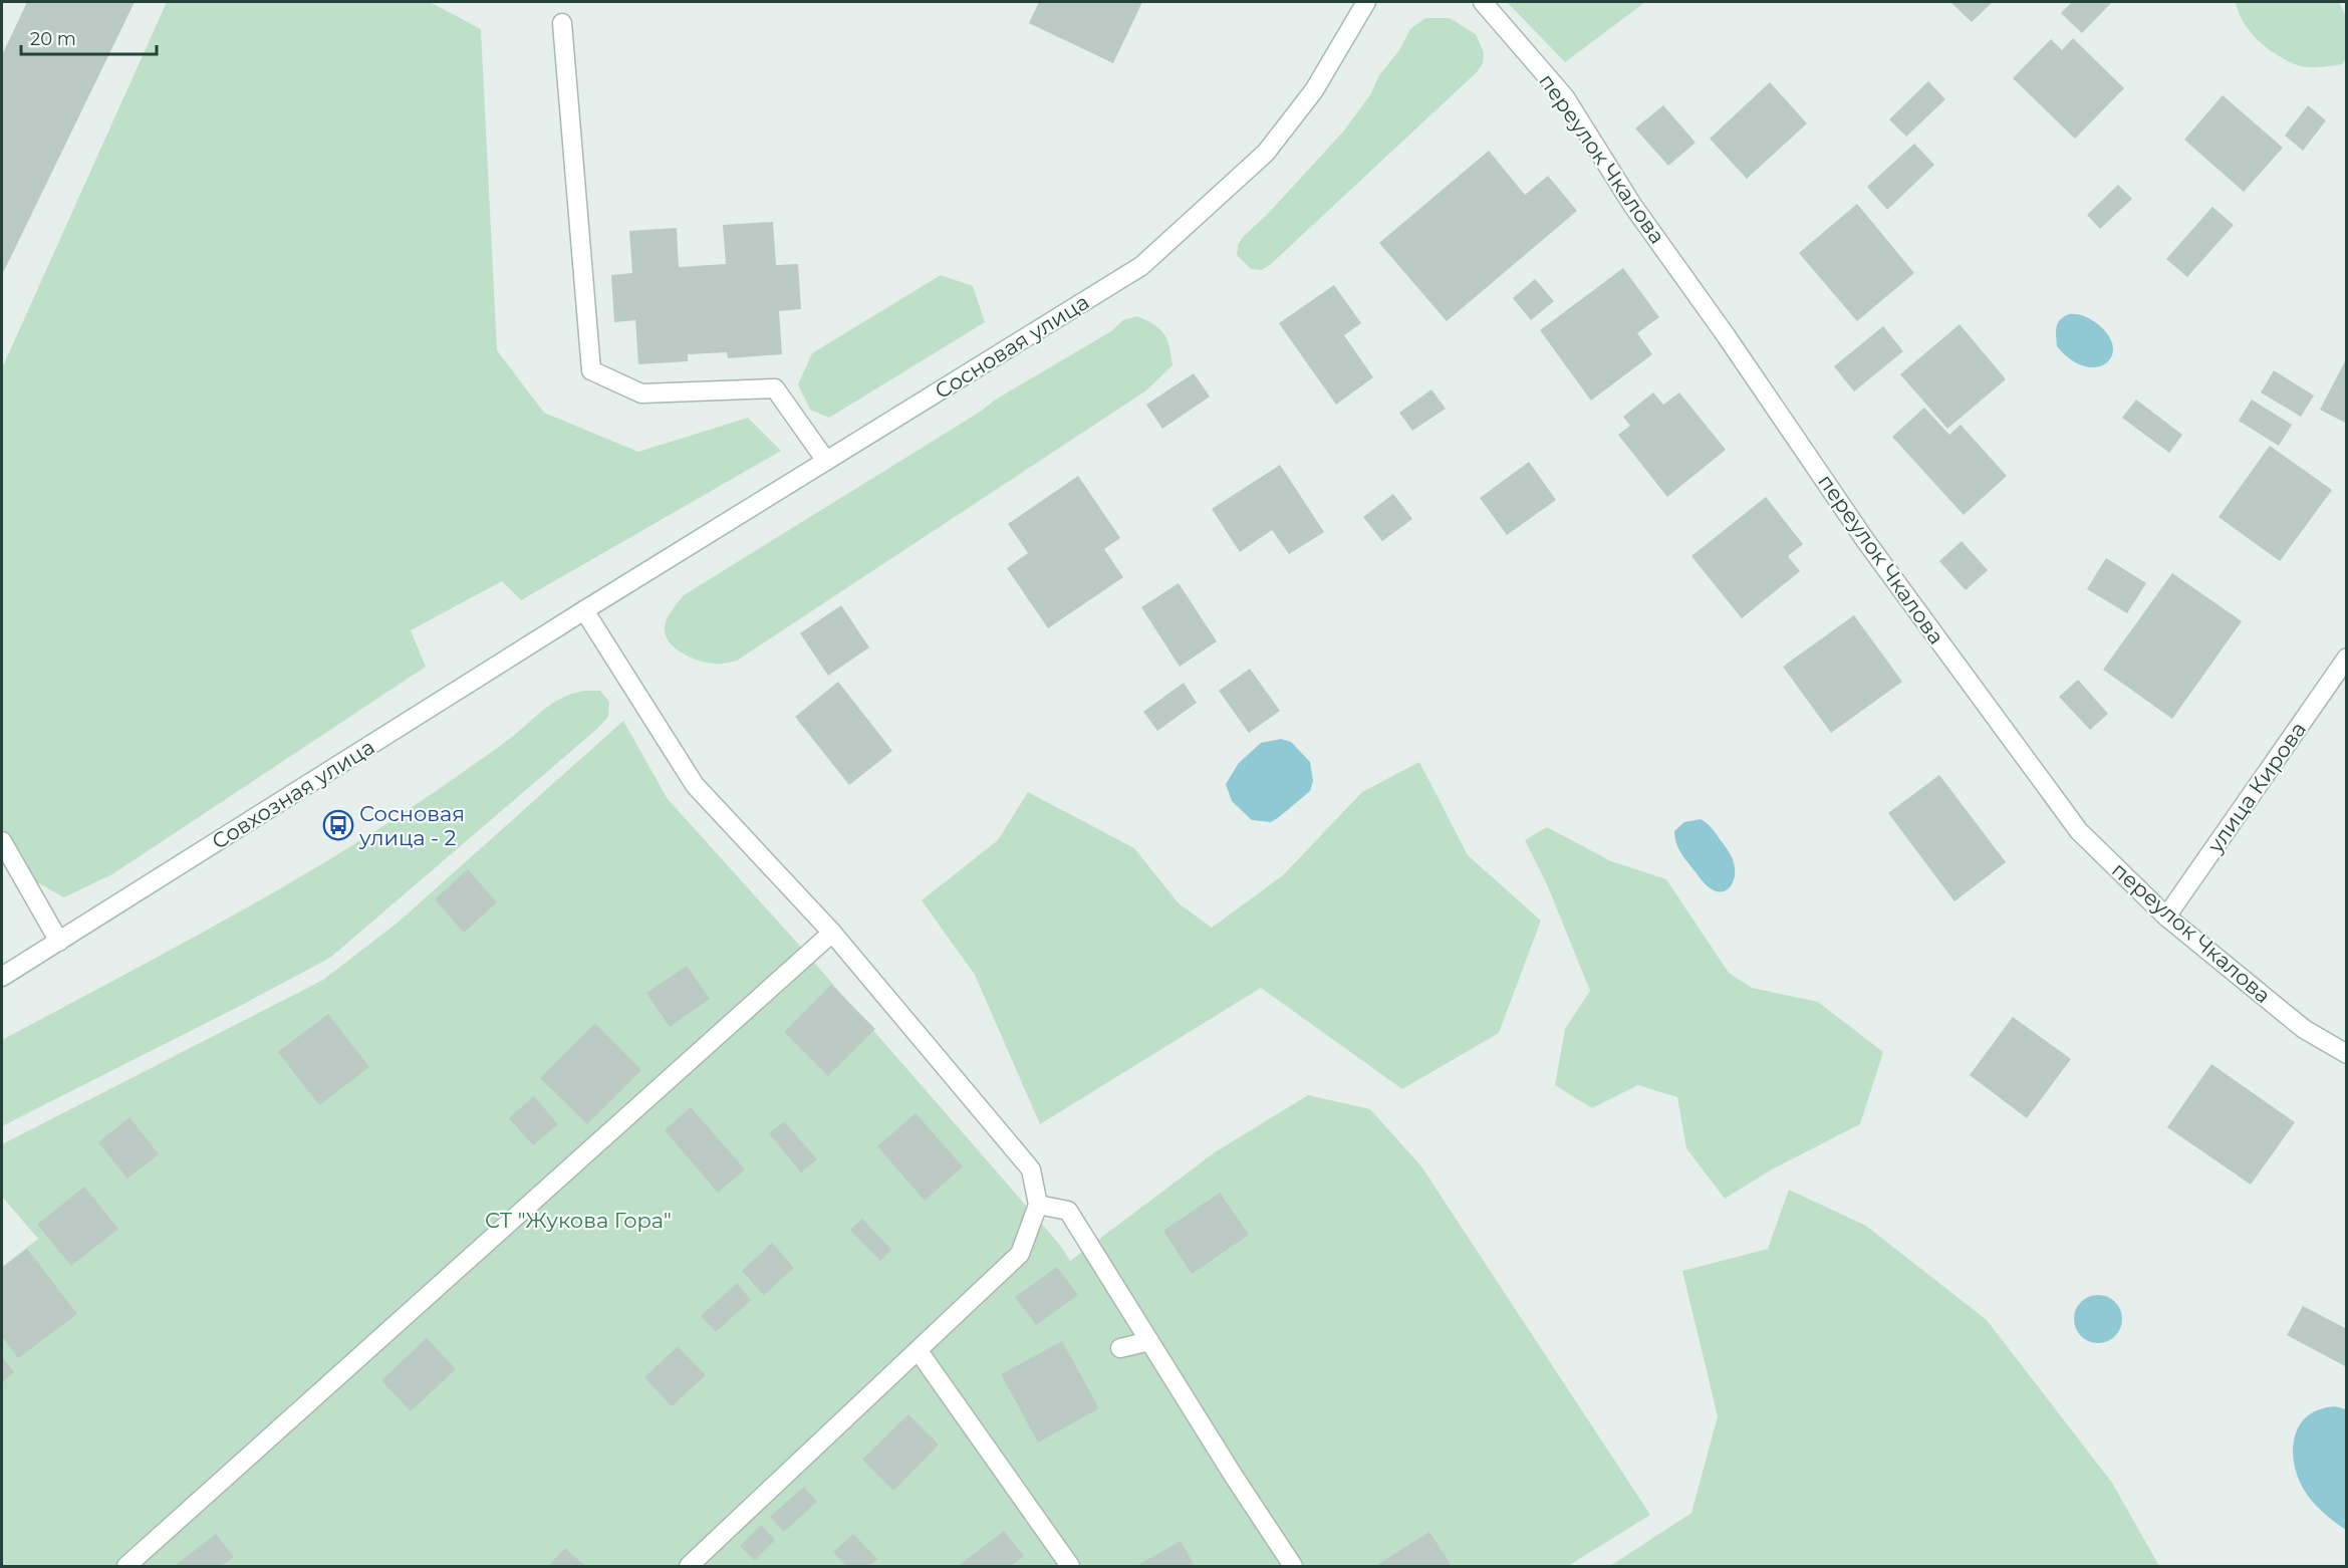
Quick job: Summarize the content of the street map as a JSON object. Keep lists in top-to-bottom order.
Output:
{
  "streets": {
    "street": [
      "переулок Чкалова",
      "Сосновая улица",
      "улица Кирова",
      "Совхозная улица"
    ]
  },
  "crossings": [
    ["переулок Чкалова", "улица Кирова"],
    ["Сосновая улица", "Совхозная улица"]
  ],
  "parks": ["СТ \"Жукова Гора\""],
  "places": {
    "bus stop": ["Сосновая улица - 2"]
  },
  "scale_bar": "20 m"
}
